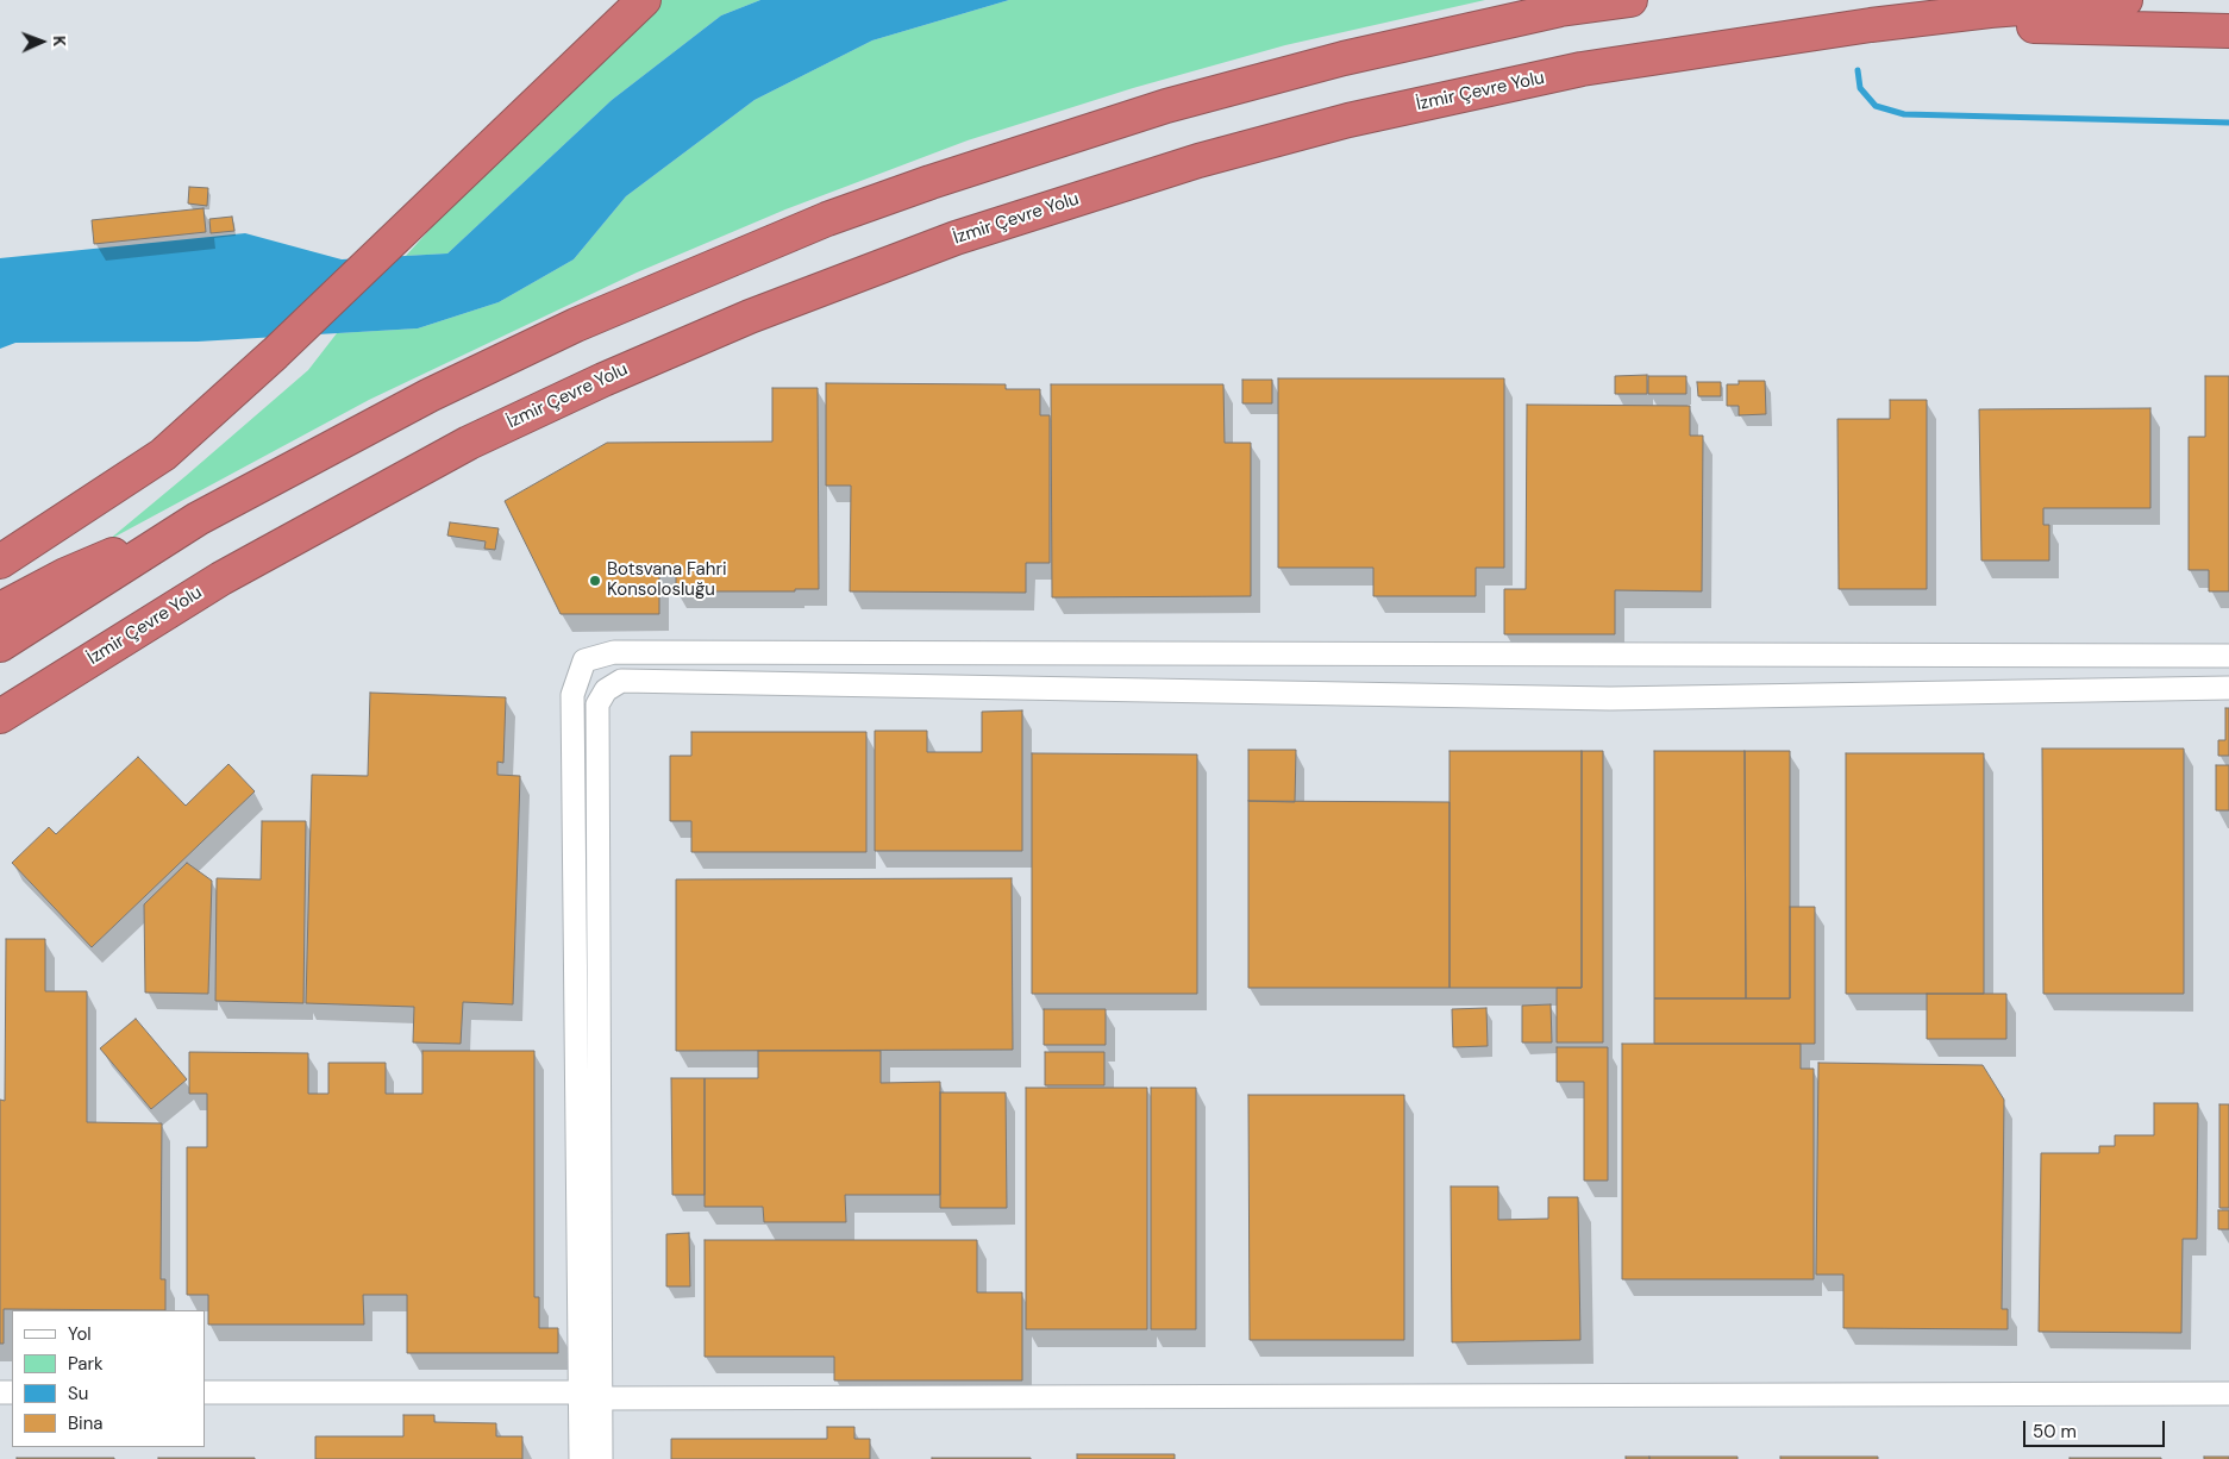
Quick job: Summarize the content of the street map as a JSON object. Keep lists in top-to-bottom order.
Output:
{
  "streets": {
    "highway": ["İzmir Çevre Yolu"]
  },
  "places": ["Botsvana Fahri Konsolosluğu"],
  "legend": [
    "Yol",
    "Park",
    "Su",
    "Bina"
  ],
  "scale_bar": "50 m",
  "north": "right"
}
